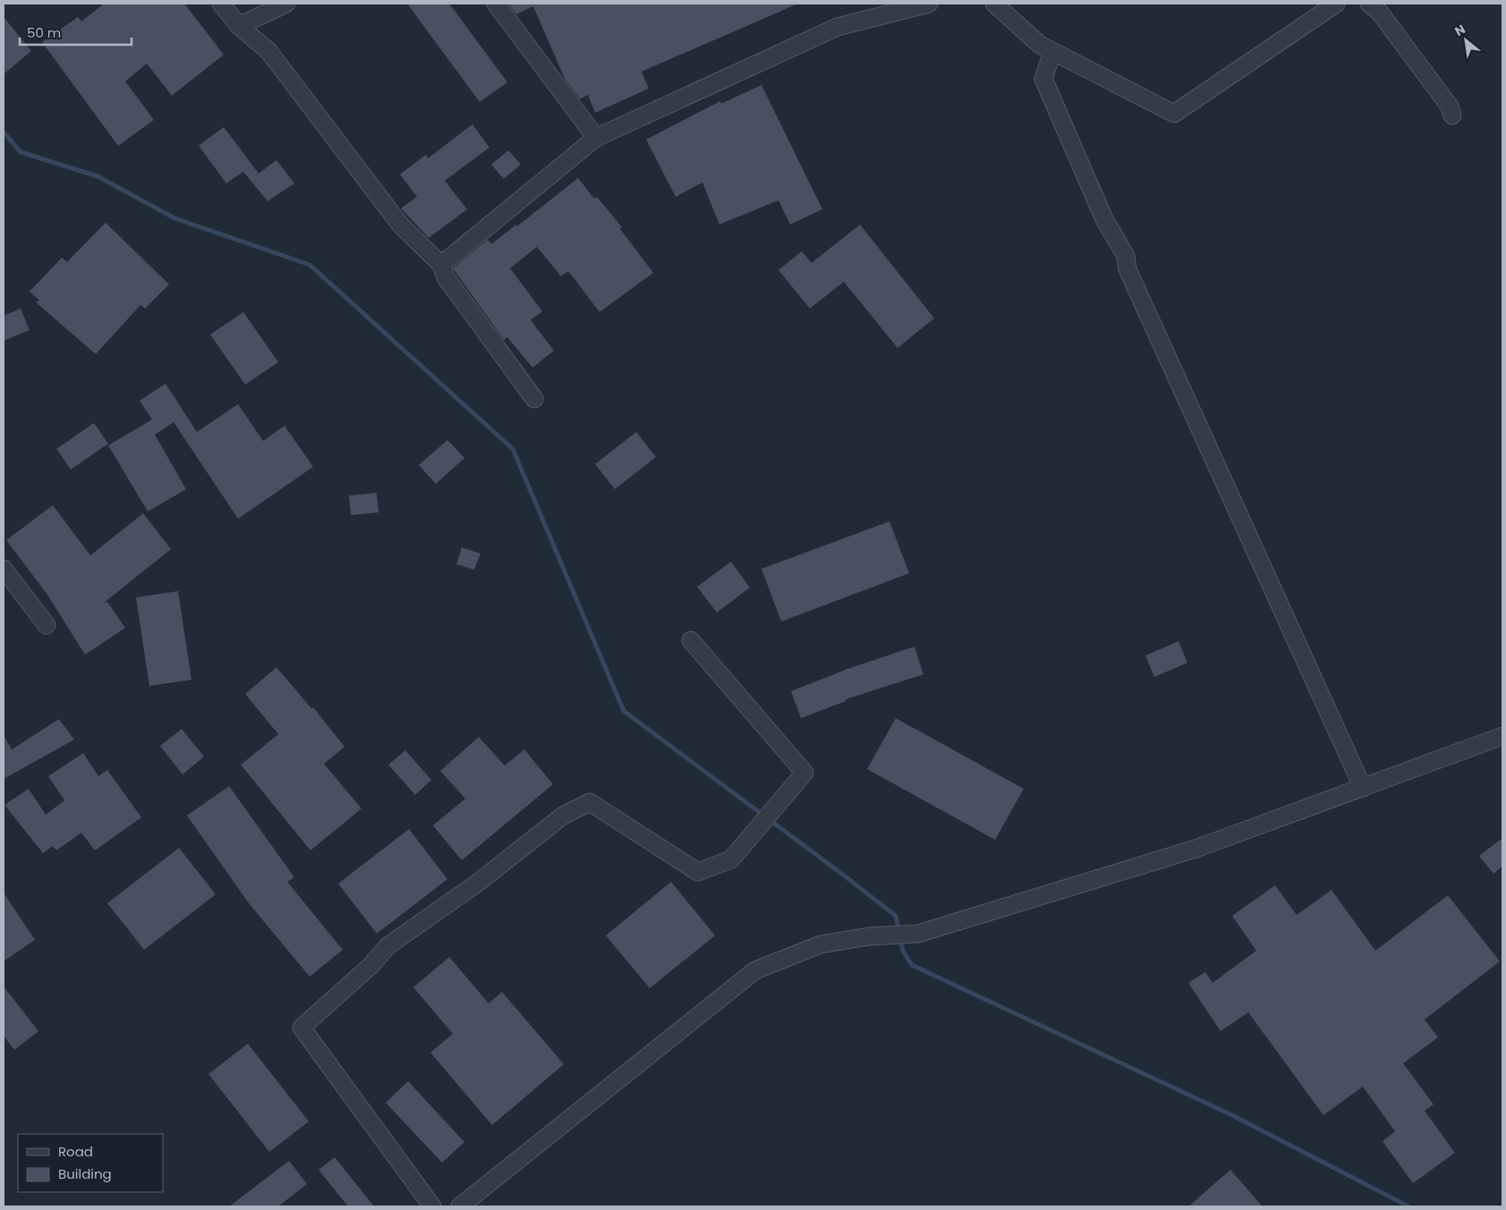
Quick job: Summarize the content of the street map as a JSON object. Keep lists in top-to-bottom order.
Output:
{
  "legend": ["Road", "Building"],
  "scale_bar": "50 m",
  "north": "top left"
}
